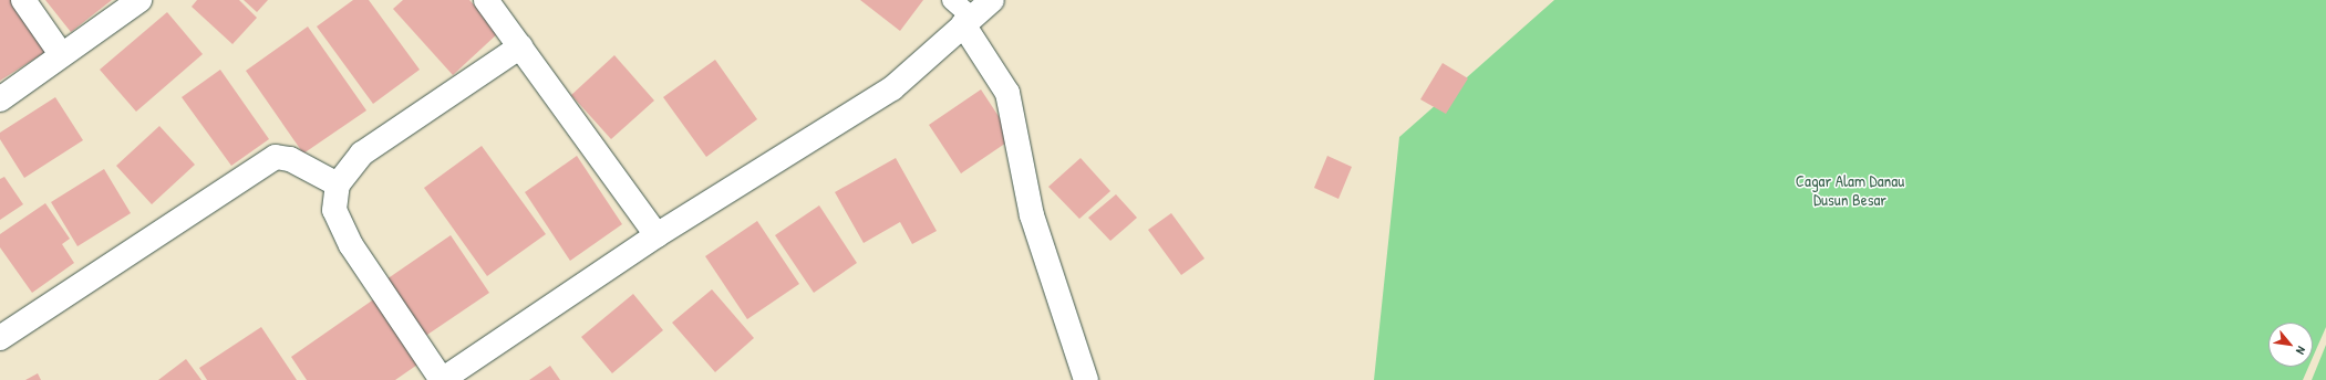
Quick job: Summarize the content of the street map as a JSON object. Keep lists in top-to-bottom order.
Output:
{
  "parks": ["Cagar Alam Danau Dusun Besar"],
  "north": "bottom right"
}
